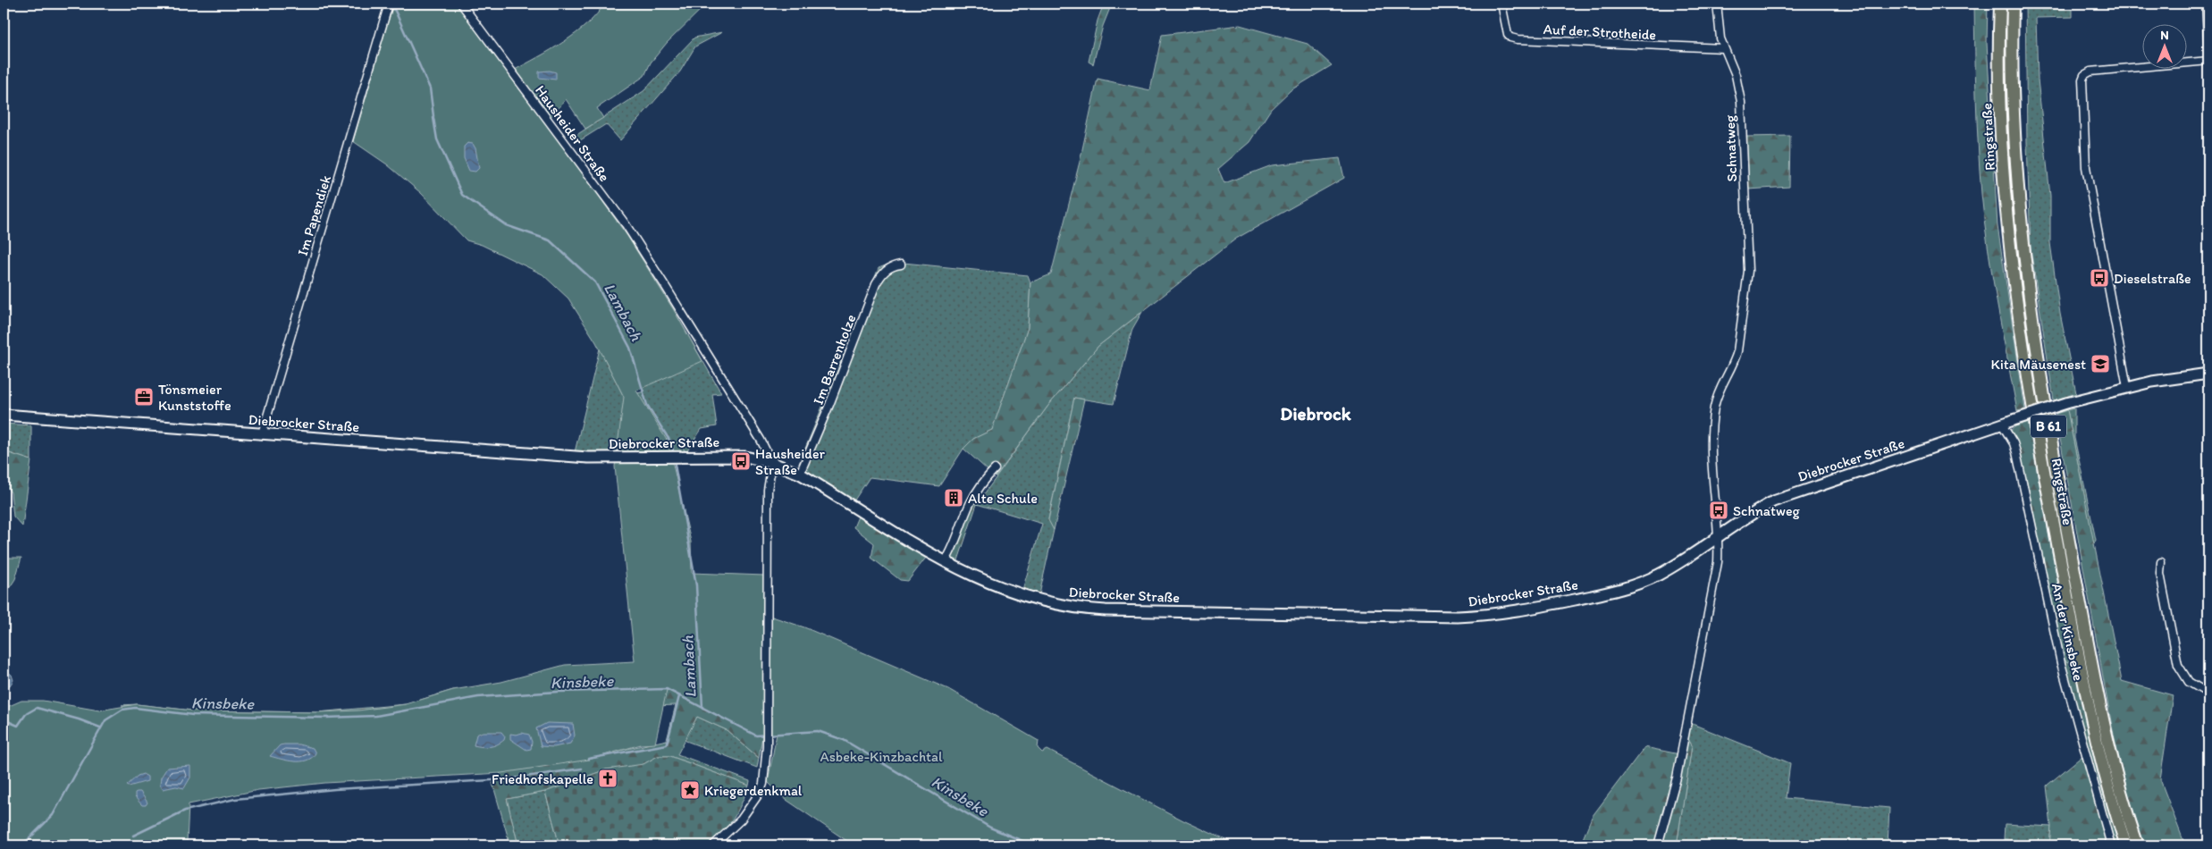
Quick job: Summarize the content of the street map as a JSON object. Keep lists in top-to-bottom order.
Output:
{
  "streets": {
    "highway": ["Ringstraße", "B 61"],
    "main road": ["Diebrocker Straße"],
    "street": [
      "Auf der Strotheide",
      "Hausheider Straße",
      "Schnatweg",
      "Im Papendiek",
      "Im Barrenholze",
      "An der Kinsbeke"
    ]
  },
  "crossings": [
    ["Auf der Strotheide", "Schnatweg"],
    ["Hausheider Straße", "Diebrocker Straße"],
    ["Schnatweg", "Diebrocker Straße"],
    ["Im Papendiek", "Diebrocker Straße"],
    ["Im Barrenholze", "Diebrocker Straße"],
    ["Diebrocker Straße", "An der Kinsbeke"]
  ],
  "districts": ["Diebrock"],
  "water": ["Lambach", "Kinsbeke"],
  "parks": ["Asbeke-Kinzbachtal"],
  "places": {
    "bus stop": ["Dieselstraße", "Hausheider Straße", "Schnatweg"],
    "school or university": ["Kita Mäusenest"],
    "office": ["Tönsmeier Kunststoffe"],
    "building": ["Alte Schule"],
    "church": ["Friedhofskapelle"],
    "place": ["Kriegerdenkmal"]
  },
  "north": "top"
}
